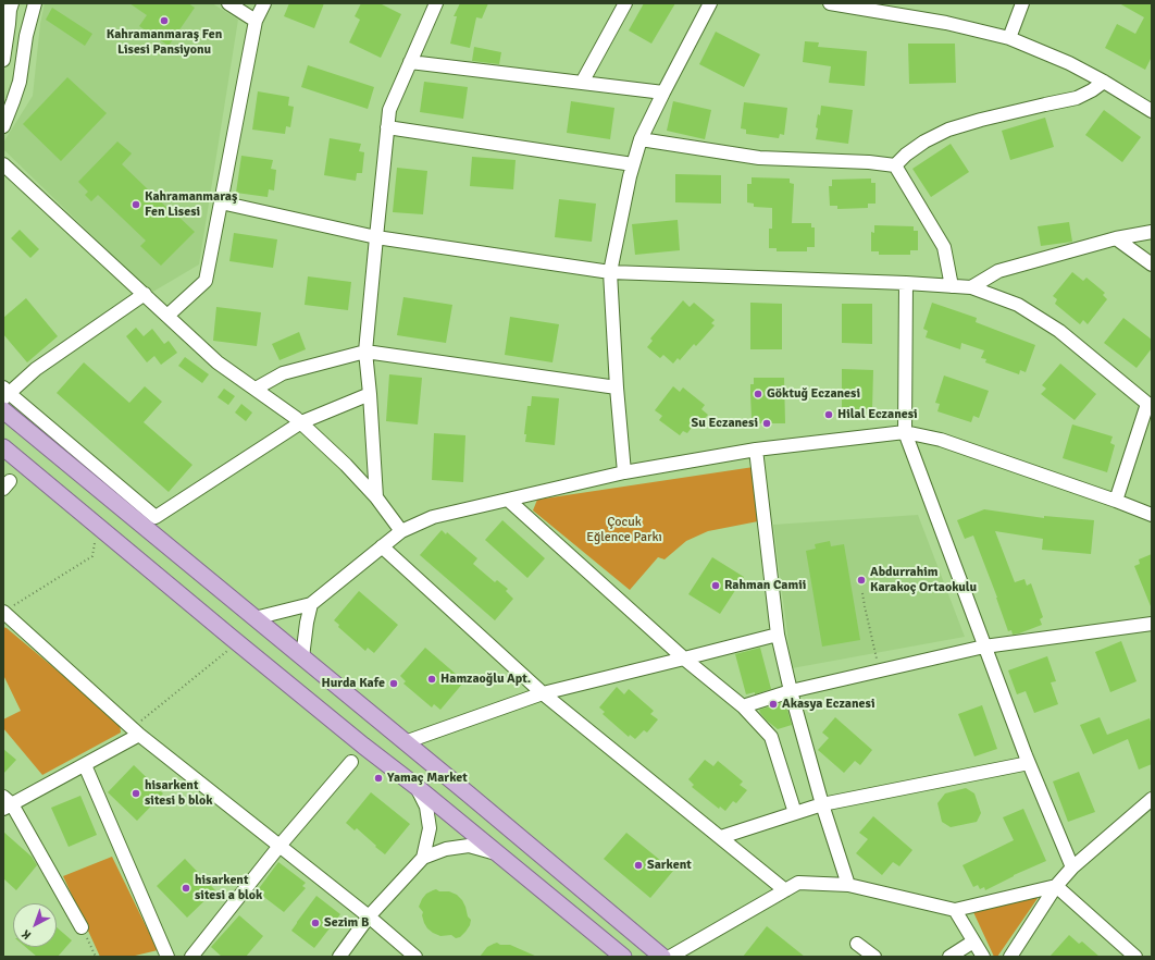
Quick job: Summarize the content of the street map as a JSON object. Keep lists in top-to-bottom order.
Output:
{
  "parks": ["Çocuk Eğlence Parkı"],
  "places": [
    "Kahramanmaraş Fen Lisesi Pansiyonu",
    "Kahramanmaraş Fen Lisesi",
    "Göktuğ Eczanesi",
    "Hilal Eczanesi",
    "Su Eczanesi",
    "Abdurrahim Karakoç Ortaokulu",
    "Rahman Camii",
    "Hamzaoğlu Apt.",
    "Hurda Kafe",
    "Akasya Eczanesi",
    "Yamaç Market",
    "hisarkent sitesi b blok",
    "Sarkent",
    "hisarkent sitesi a blok",
    "Sezim B"
  ],
  "north": "bottom left"
}
